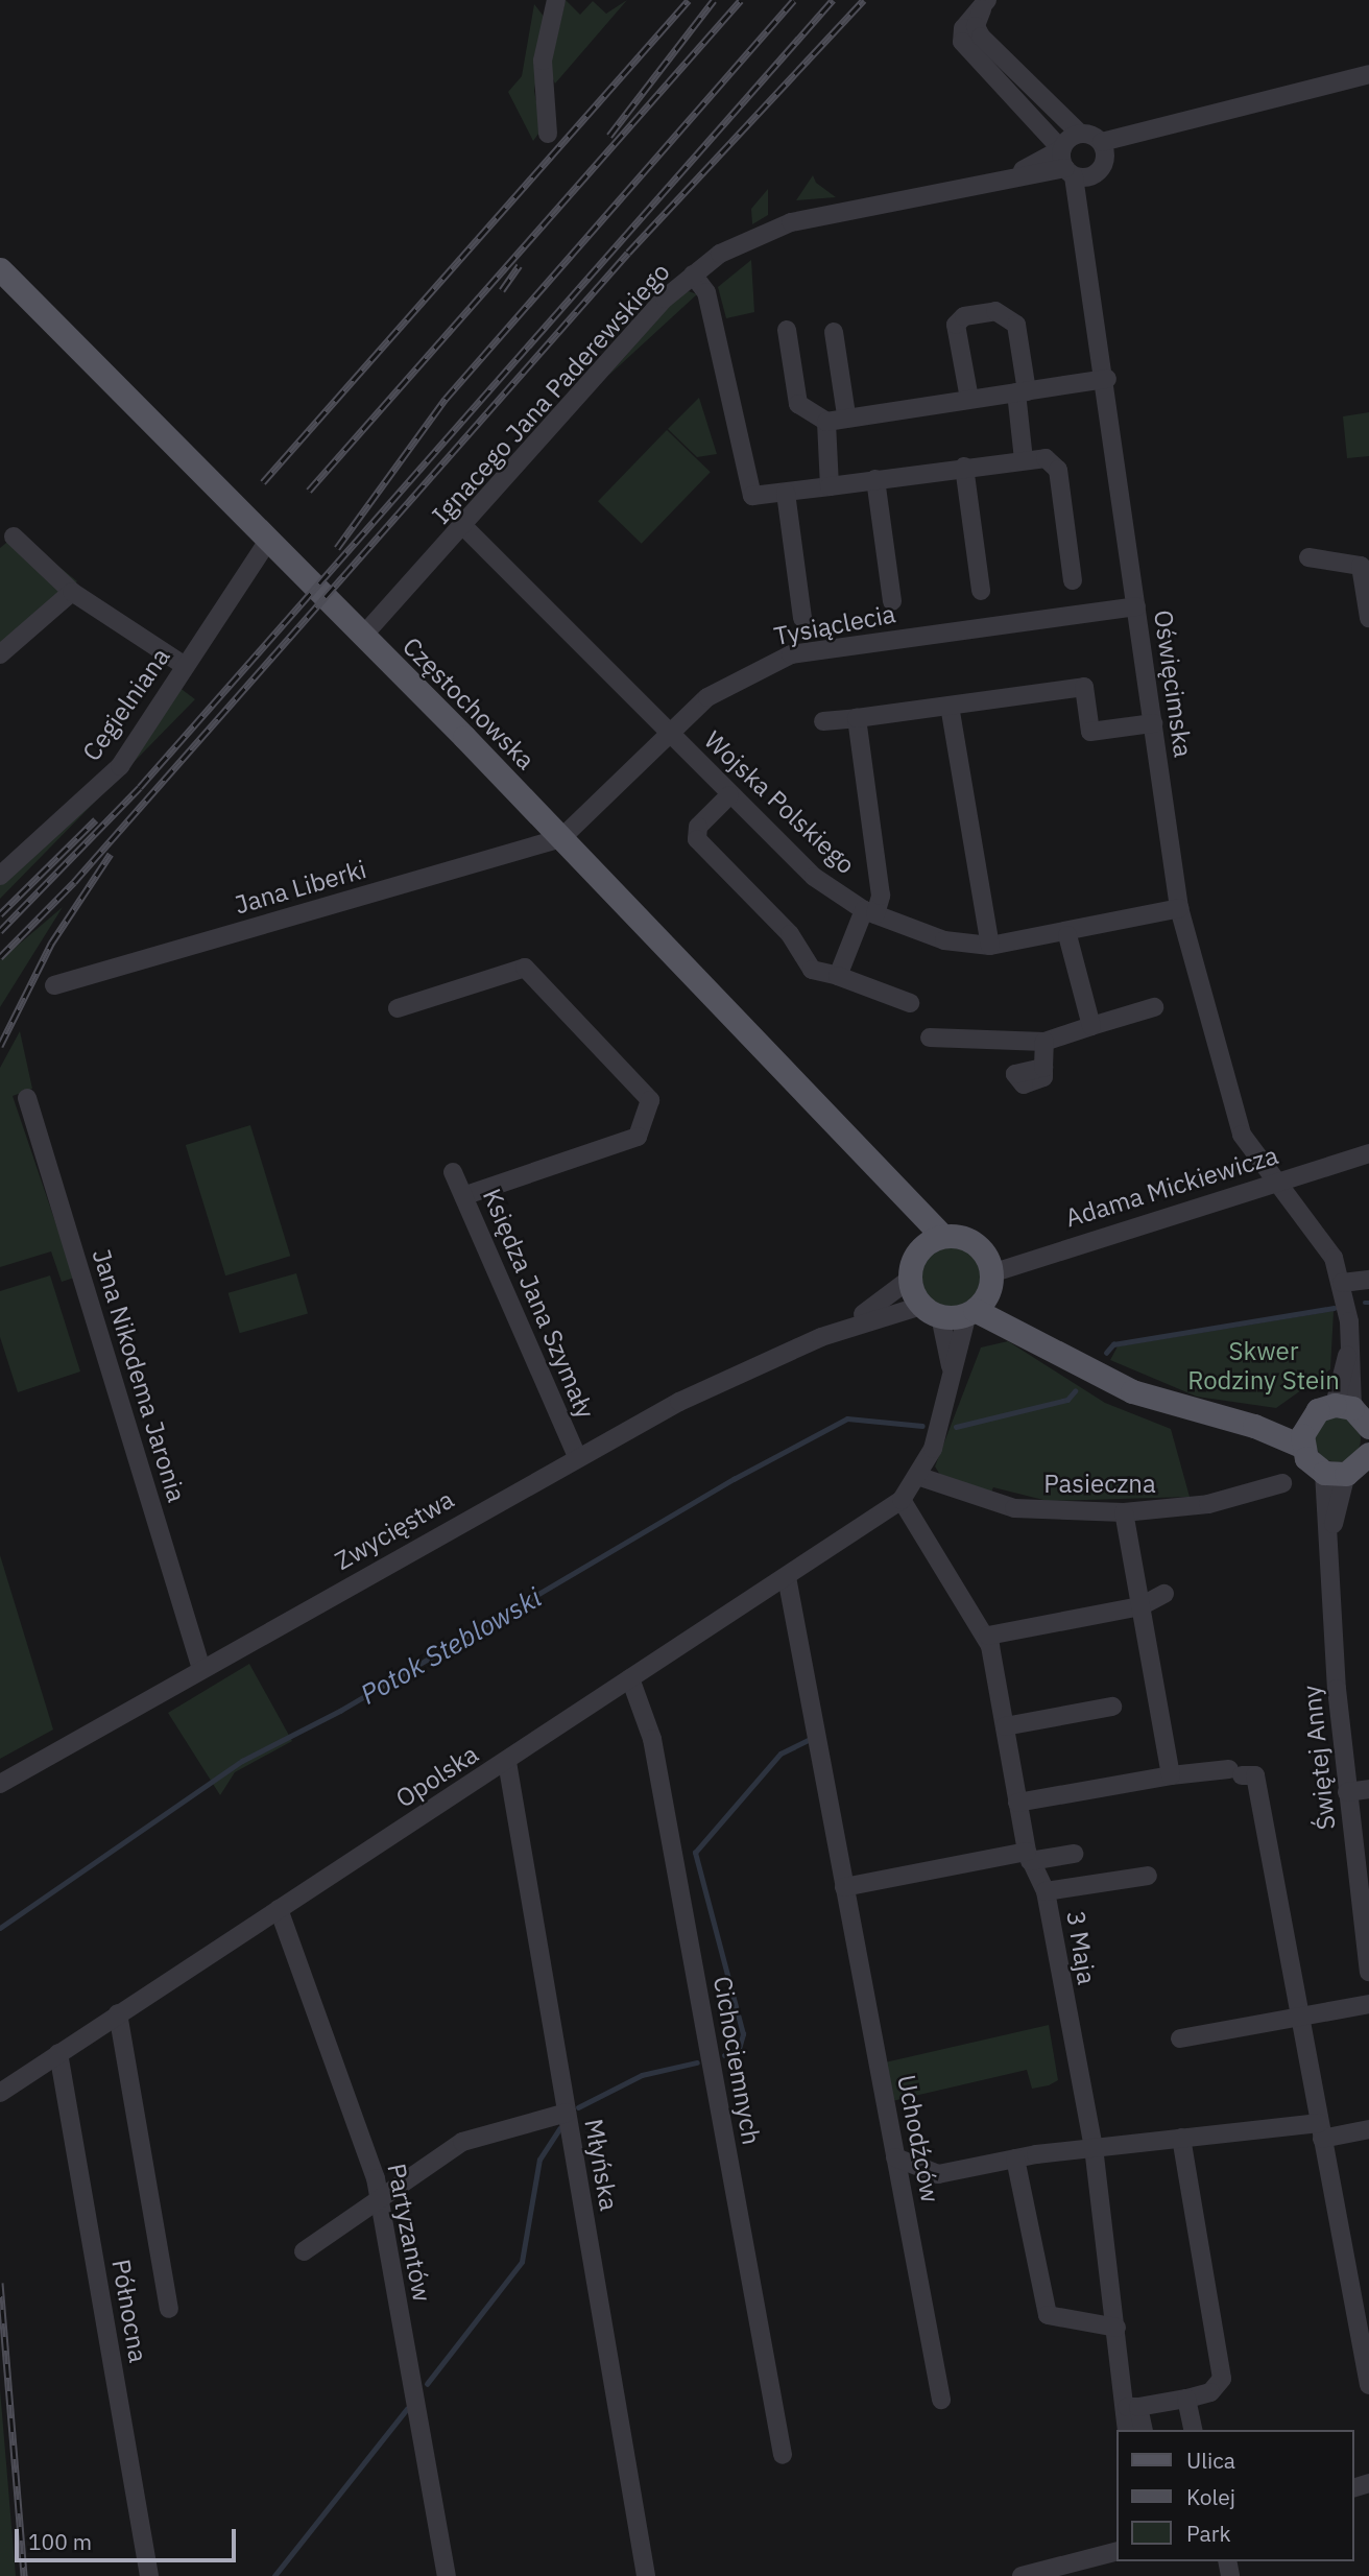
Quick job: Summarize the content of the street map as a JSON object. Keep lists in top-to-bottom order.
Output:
{
  "streets": {
    "main road": ["Częstochowska"],
    "street": [
      "Ignacego Jana Paderewskiego",
      "Tysiąclecia",
      "Oświęcimska",
      "Cegielniana",
      "Wojska Polskiego",
      "Jana Liberki",
      "Adama Mickiewicza",
      "Księdza Jana Szymały",
      "Jana Nikodema Jaronia",
      "Pasieczna",
      "Zwycięstwa",
      "Świętej Anny",
      "Opolska",
      "3 Maja",
      "Cichociemnych",
      "Uchodźców",
      "Młyńska",
      "Partyzantów",
      "Północna"
    ]
  },
  "crossings": [
    ["Ignacego Jana Paderewskiego", "Oświęcimska"],
    ["Ignacego Jana Paderewskiego", "Częstochowska"],
    ["Ignacego Jana Paderewskiego", "Wojska Polskiego"],
    ["Tysiąclecia", "Oświęcimska"],
    ["Tysiąclecia", "Częstochowska"],
    ["Tysiąclecia", "Wojska Polskiego"],
    ["Tysiąclecia", "Jana Liberki"],
    ["Oświęcimska", "Wojska Polskiego"],
    ["Oświęcimska", "Adama Mickiewicza"],
    ["Częstochowska", "Cegielniana"],
    ["Częstochowska", "Jana Liberki"],
    ["Częstochowska", "Adama Mickiewicza"],
    ["Częstochowska", "Zwycięstwa"],
    ["Adama Mickiewicza", "Zwycięstwa"],
    ["Księdza Jana Szymały", "Zwycięstwa"],
    ["Jana Nikodema Jaronia", "Zwycięstwa"],
    ["Opolska", "3 Maja"],
    ["Opolska", "Cichociemnych"],
    ["Opolska", "Uchodźców"],
    ["Opolska", "Młyńska"],
    ["Opolska", "Partyzantów"],
    ["Opolska", "Północna"]
  ],
  "water": ["Potok Steblowski"],
  "parks": ["Skwer Rodziny Stein"],
  "legend": ["Ulica", "Kolej", "Park"],
  "scale_bar": "100 m"
}
